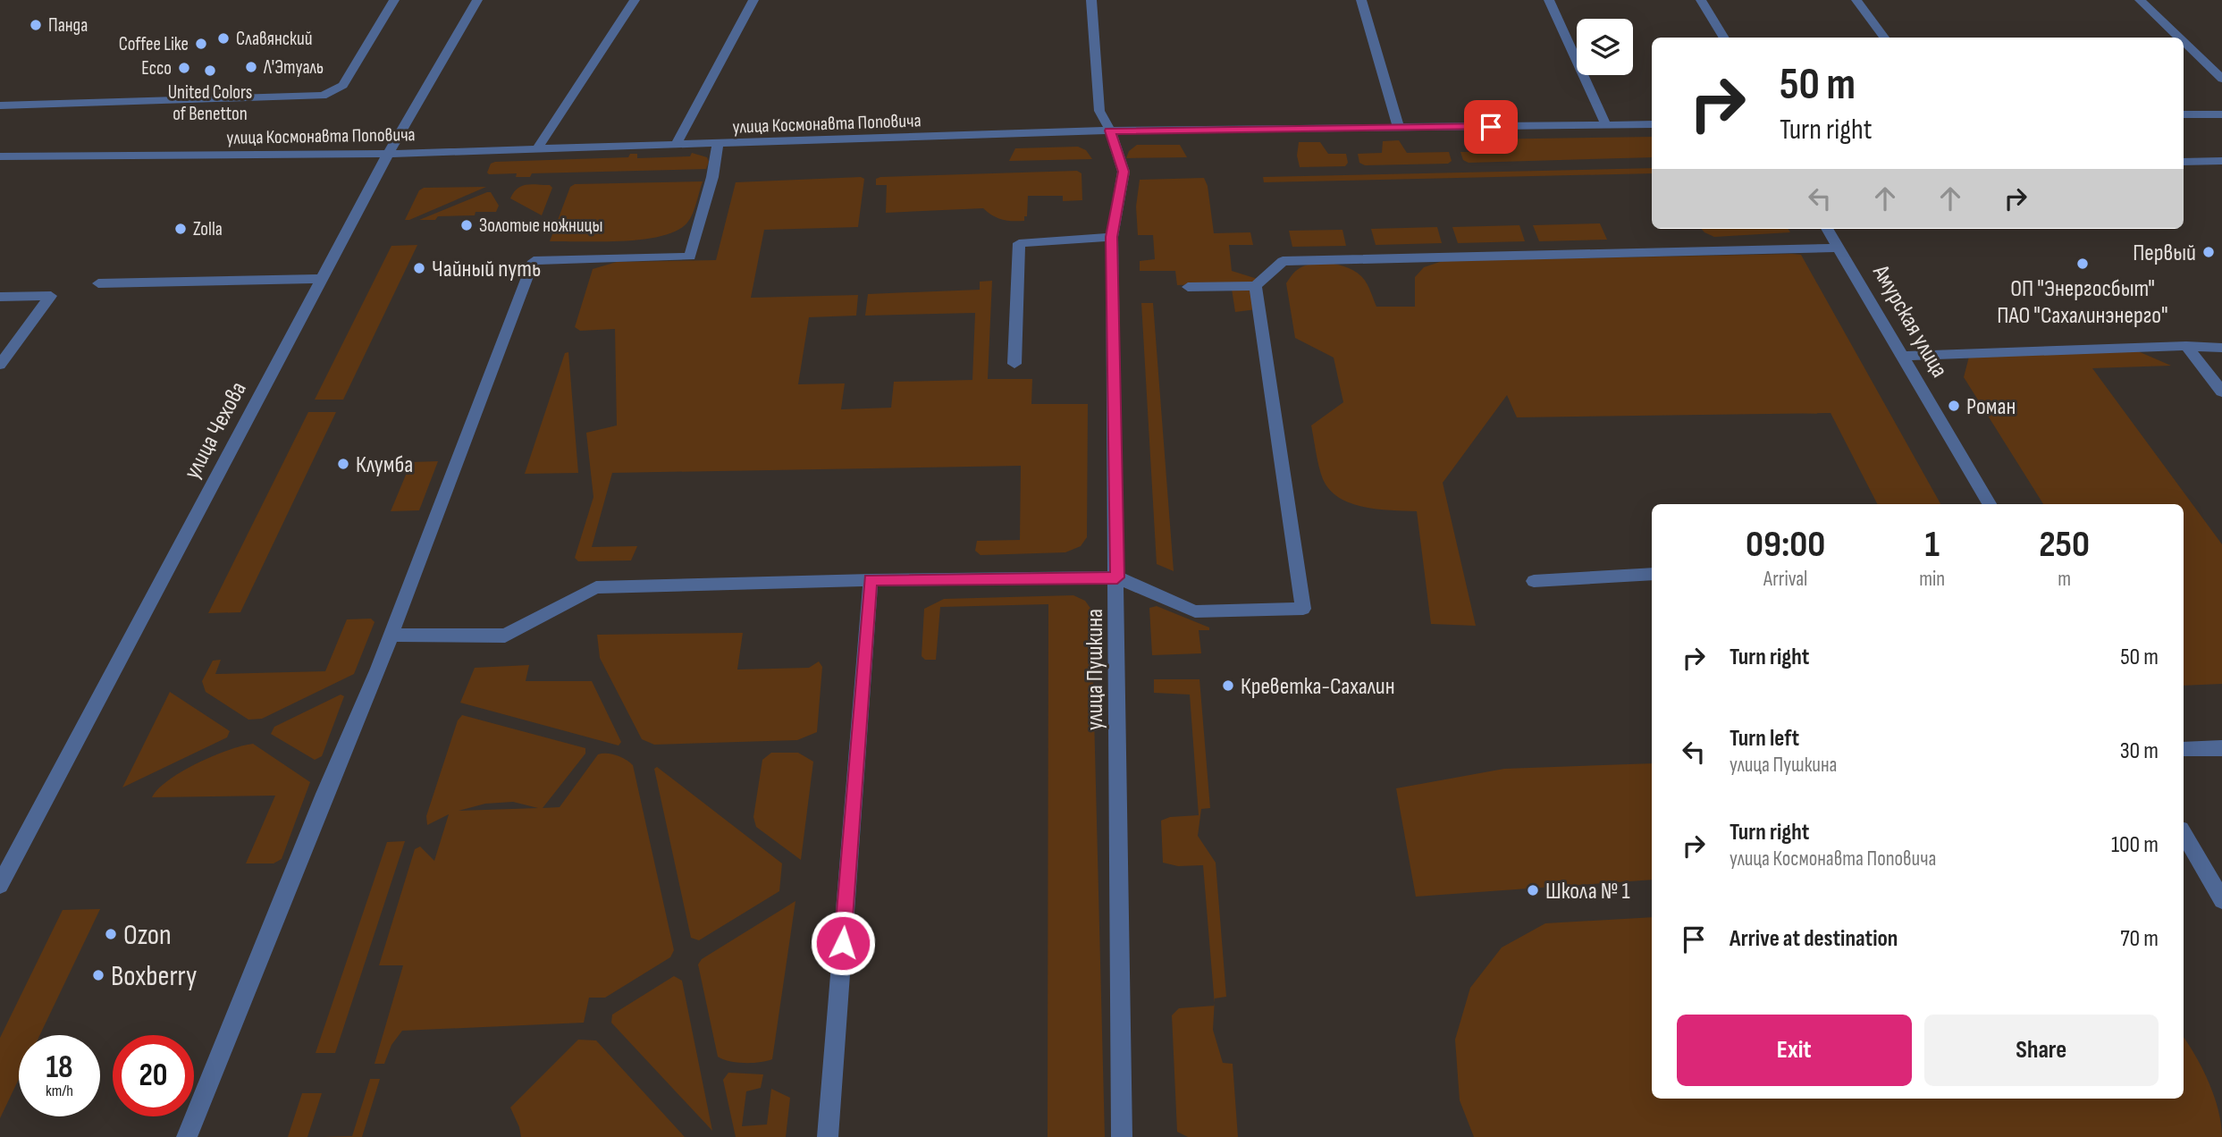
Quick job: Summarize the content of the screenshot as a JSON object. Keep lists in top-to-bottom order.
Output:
{
  "streets": {
    "street": [
      "улица Космонавта Поповича",
      "Амурская улица",
      "улица Чехова",
      "улица Пушкина"
    ]
  },
  "crossings": [
    ["улица Космонавта Поповича", "улица Чехова"],
    ["улица Космонавта Поповича", "улица Пушкина"]
  ],
  "places": [
    "Панда",
    "Славянский",
    "Coffee Like",
    "Л'Этуаль",
    "Ecco",
    "United Colors of Benetton",
    "Золотые ножницы",
    "Zolla",
    "Первый",
    "ОП \"Энергосбыт\" ПАО \"Сахалинэнерго\"",
    "Чайный путь",
    "Роман",
    "Клумба",
    "Креветка-Сахалин",
    "Школа № 1",
    "Ozon",
    "Boxberry"
  ],
  "page": {
    "turn": ["50 m", "Turn right"],
    "eta": [
      "09:00",
      "Arrival",
      "1",
      "min",
      "250",
      "m"
    ],
    "list": [
      {
        "name": "Turn right",
        "value": "50 m"
      },
      {
        "name": "Turn left",
        "note": "улица Пушкина",
        "value": "30 m"
      },
      {
        "name": "Turn right",
        "note": "улица Космонавта Поповича",
        "value": "100 m"
      },
      {
        "name": "Arrive at destination",
        "value": "70 m"
      }
    ],
    "buttons": ["Exit", "Share"],
    "speed": "18 km/h",
    "limit": "20"
  }
}
